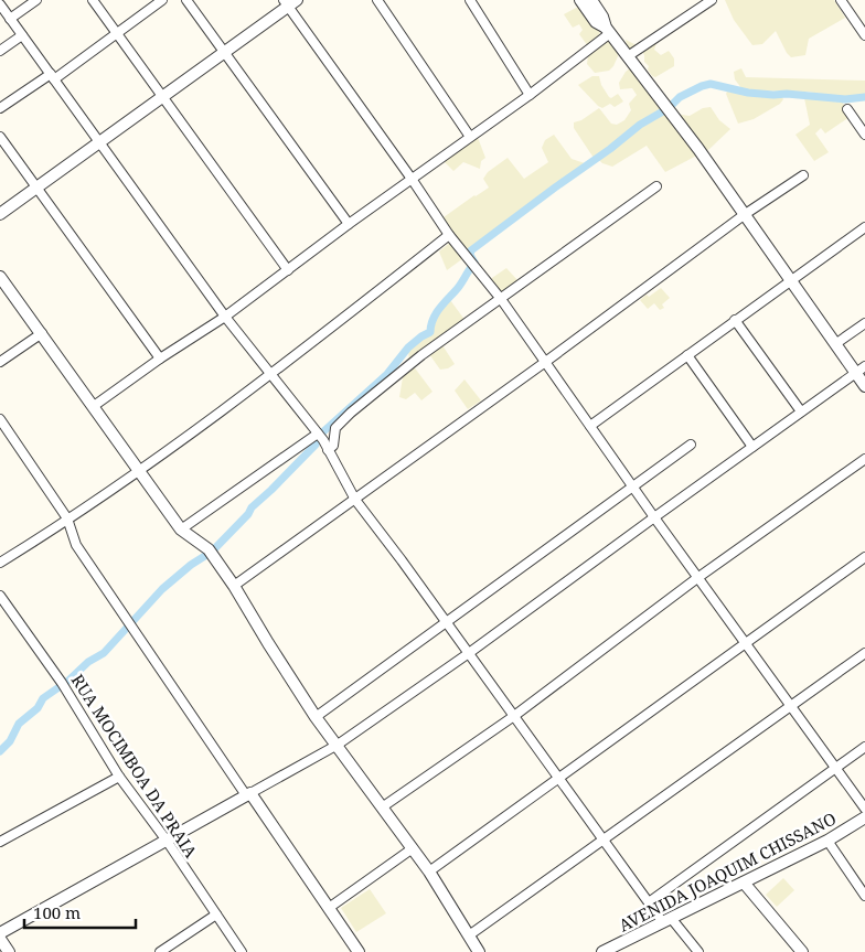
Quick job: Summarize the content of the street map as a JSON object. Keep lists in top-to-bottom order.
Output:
{
  "streets": {
    "street": ["RUA MOCIMBOA DA PRAIA", "AVENIDA JOAQUIM CHISSANO"]
  },
  "scale_bar": "100 m"
}
